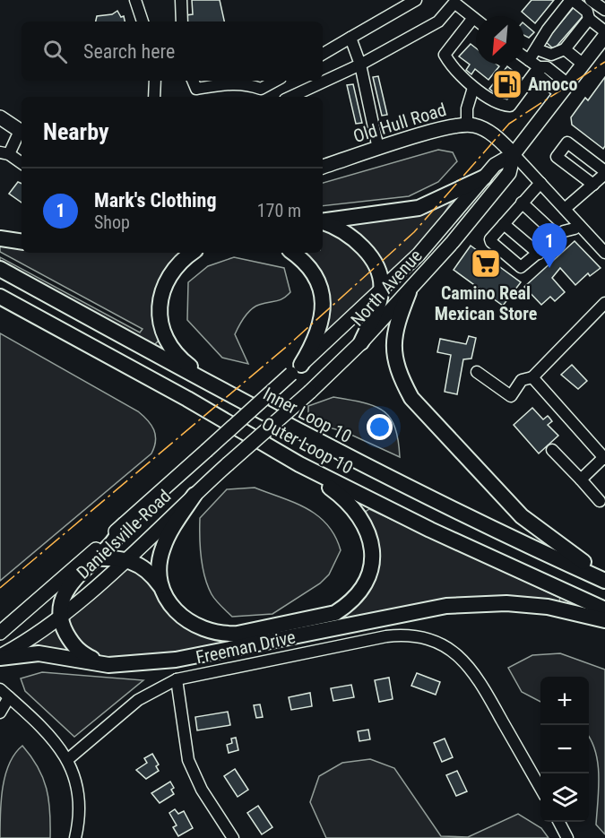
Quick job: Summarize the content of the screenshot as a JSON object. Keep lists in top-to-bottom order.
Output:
{
  "streets": {
    "highway": ["Inner Loop 10", "Outer Loop 10"],
    "main road": ["Old Hull Road", "North Avenue", "Danielsville Road"],
    "street": ["Freeman Drive"]
  },
  "crossings": [
    ["Old Hull Road", "North Avenue"],
    ["North Avenue", "Danielsville Road"]
  ],
  "places": {
    "fuel station": ["Amoco"],
    "supermarket": ["Camino Real Mexican Store"]
  },
  "north": "bottom left",
  "page": {
    "search": "Search here",
    "heading": "Nearby",
    "list": [
      {
        "mark": "1",
        "name": "Mark's Clothing",
        "note": "Shop",
        "value": "170 m"
      }
    ],
    "pins": "1",
    "map_buttons": ["+", "−"]
  }
}
